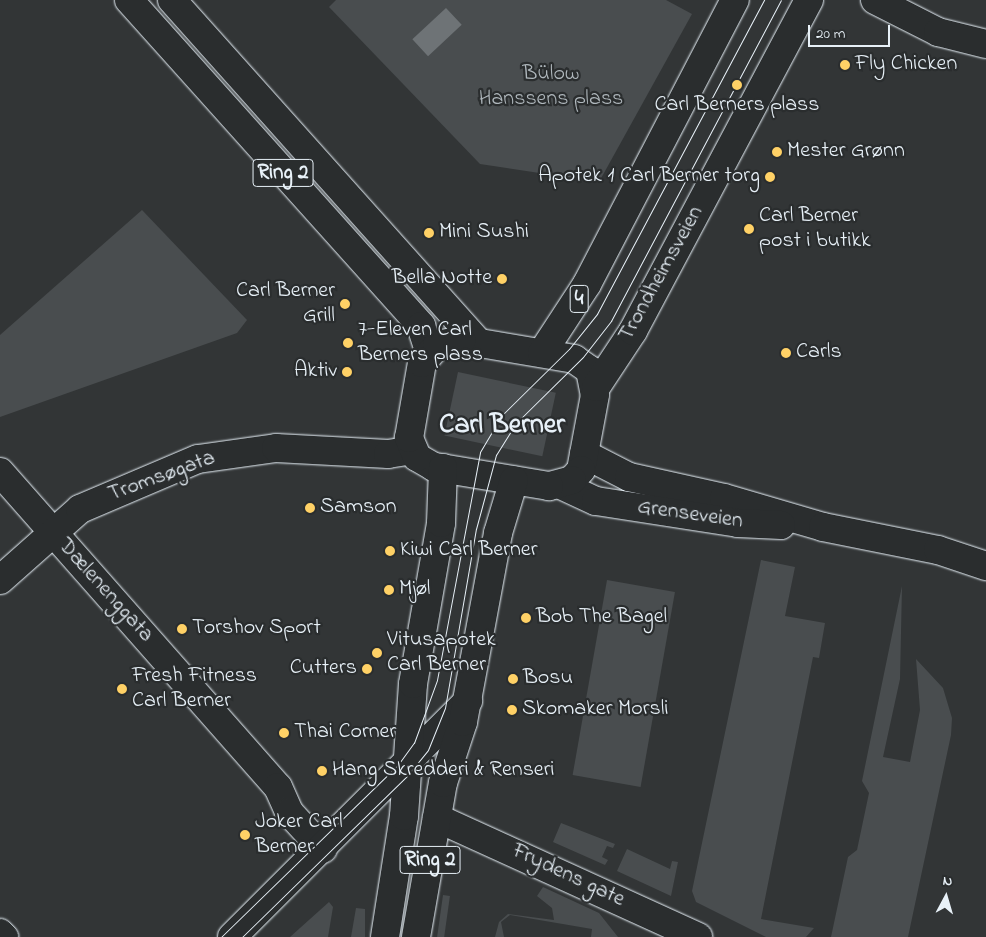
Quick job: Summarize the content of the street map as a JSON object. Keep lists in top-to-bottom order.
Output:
{
  "streets": {
    "main road": [
      "Ring 2",
      "Trondheimsveien",
      "4",
      "Tromsøgata",
      "Grenseveien",
      "Dælenenggata",
      "Frydens gate"
    ]
  },
  "crossings": [
    ["Ring 2", "Trondheimsveien"],
    ["Ring 2", "4"],
    ["Ring 2", "Tromsøgata"],
    ["Ring 2", "Grenseveien"],
    ["Ring 2", "Frydens gate"],
    ["Trondheimsveien", "4"],
    ["Trondheimsveien", "Tromsøgata"],
    ["Trondheimsveien", "Grenseveien"],
    ["4", "Tromsøgata"],
    ["4", "Grenseveien"],
    ["Tromsøgata", "Grenseveien"],
    ["Tromsøgata", "Dælenenggata"]
  ],
  "districts": ["Carl Berner"],
  "parks": ["Bülow Hanssens plass"],
  "places": [
    "Fly Chicken",
    "Carl Berners plass",
    "Mester Grønn",
    "Apotek 1 Carl Berner torg",
    "Carl Berner post i butikk",
    "Mini Sushi",
    "Bella Notte",
    "Carl Berner Grill",
    "7-Eleven Carl Berners plass",
    "Carls",
    "Aktiv",
    "Samson",
    "Kiwi Carl Berner",
    "Mjøl",
    "Bob The Bagel",
    "Torshov Sport",
    "Vitusapotek Carl Berner",
    "Cutters",
    "Bosu",
    "Fresh Fitness Carl Berner",
    "Skomaker Morsli",
    "Thai Corner",
    "Hang Skredderi & Renseri",
    "Joker Carl Berner"
  ],
  "scale_bar": "20 m",
  "north": "top"
}
